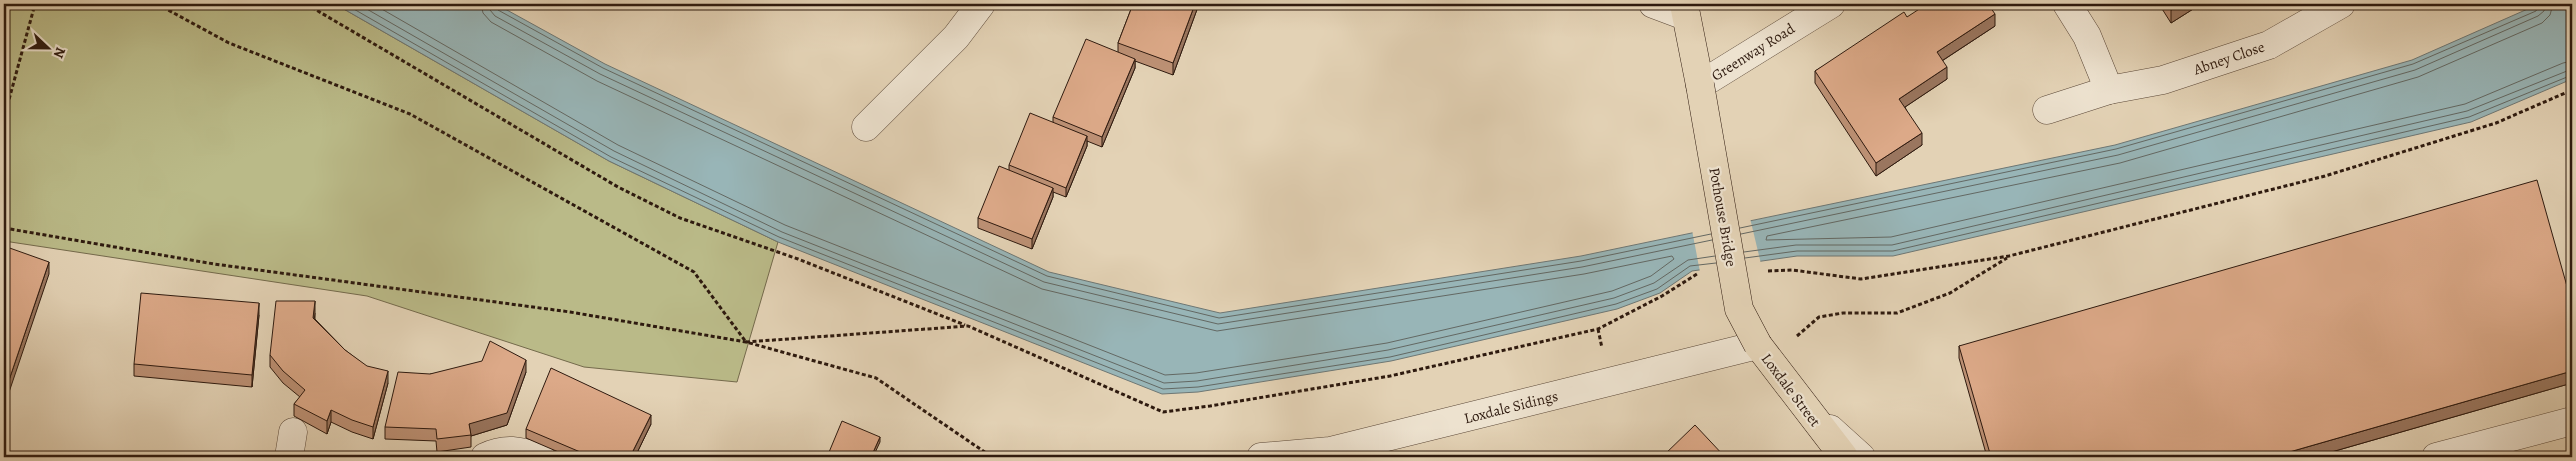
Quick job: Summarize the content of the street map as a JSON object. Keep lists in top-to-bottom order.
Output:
{
  "streets": {
    "main road": ["Pothouse Bridge", "Loxdale Street"],
    "street": ["Greenway Road", "Abney Close", "Loxdale Sidings"]
  },
  "crossings": [
    ["Greenway Road", "Pothouse Bridge"],
    ["Pothouse Bridge", "Loxdale Street"],
    ["Pothouse Bridge", "Loxdale Sidings"],
    ["Loxdale Street", "Loxdale Sidings"]
  ],
  "north": "right"
}
